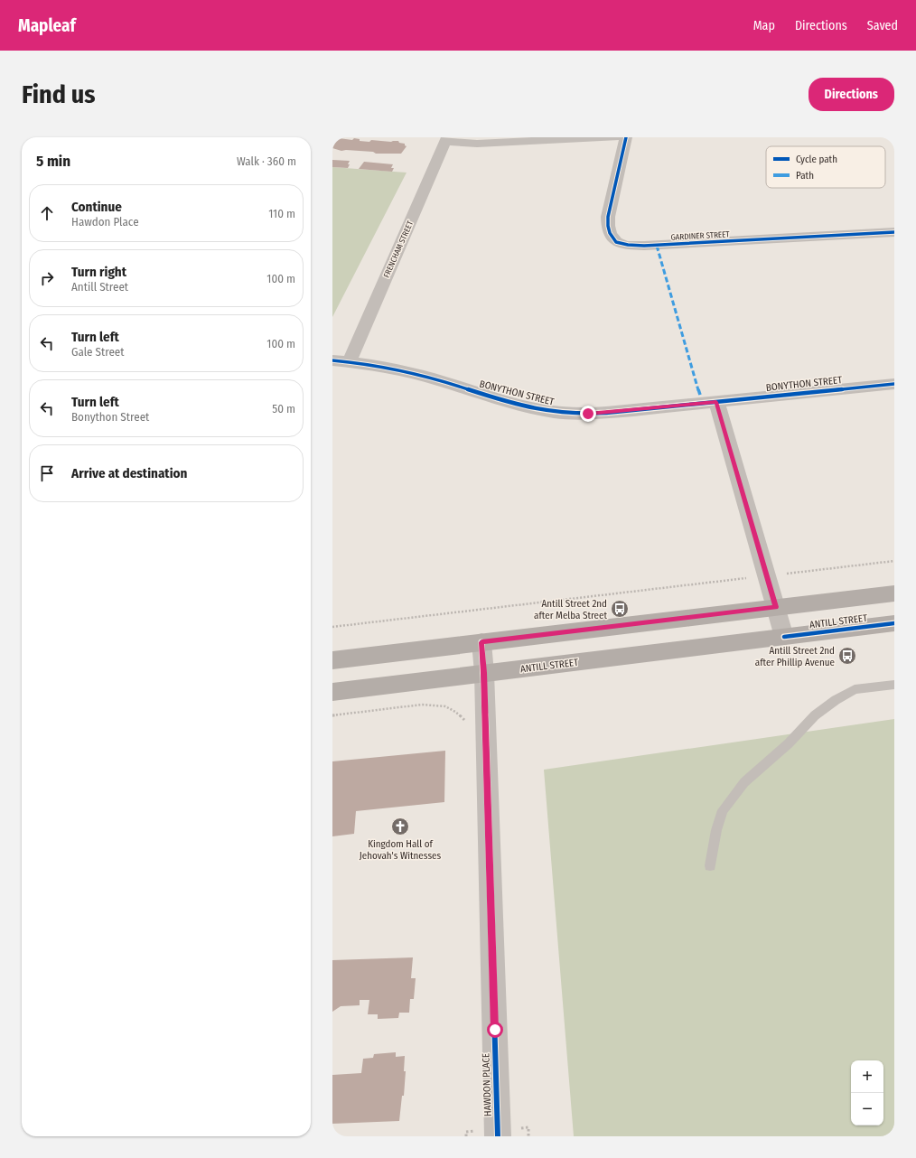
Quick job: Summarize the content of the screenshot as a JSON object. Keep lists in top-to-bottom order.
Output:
{
  "streets": {
    "main road": ["ANTILL STREET"],
    "street": [
      "GARDINER STREET",
      "FRENCHAM STREET",
      "BONYTHON STREET",
      "HAWDON PLACE"
    ]
  },
  "crossings": [
    ["FRENCHAM STREET", "BONYTHON STREET"],
    ["ANTILL STREET", "HAWDON PLACE"]
  ],
  "places": {
    "bus stop": ["Antill Street 2nd after Melba Street", "Antill Street 2nd after Phillip Avenue"],
    "church": ["Kingdom Hall of Jehovah's Witnesses"]
  },
  "legend": ["Cycle path", "Path"],
  "page": {
    "header": "Mapleaf",
    "nav": ["Map", "Directions", "Saved"],
    "buttons": "Directions",
    "title": "Find us",
    "heading": ["5 min", "Walk · 360 m"],
    "list": [
      ["Continue", "Hawdon Place", "110 m"],
      ["Turn right", "Antill Street", "100 m"],
      ["Turn left", "Gale Street", "100 m"],
      ["Turn left", "Bonython Street", "50 m"],
      "Arrive at destination"
    ],
    "map_buttons": ["+", "−"]
  }
}
